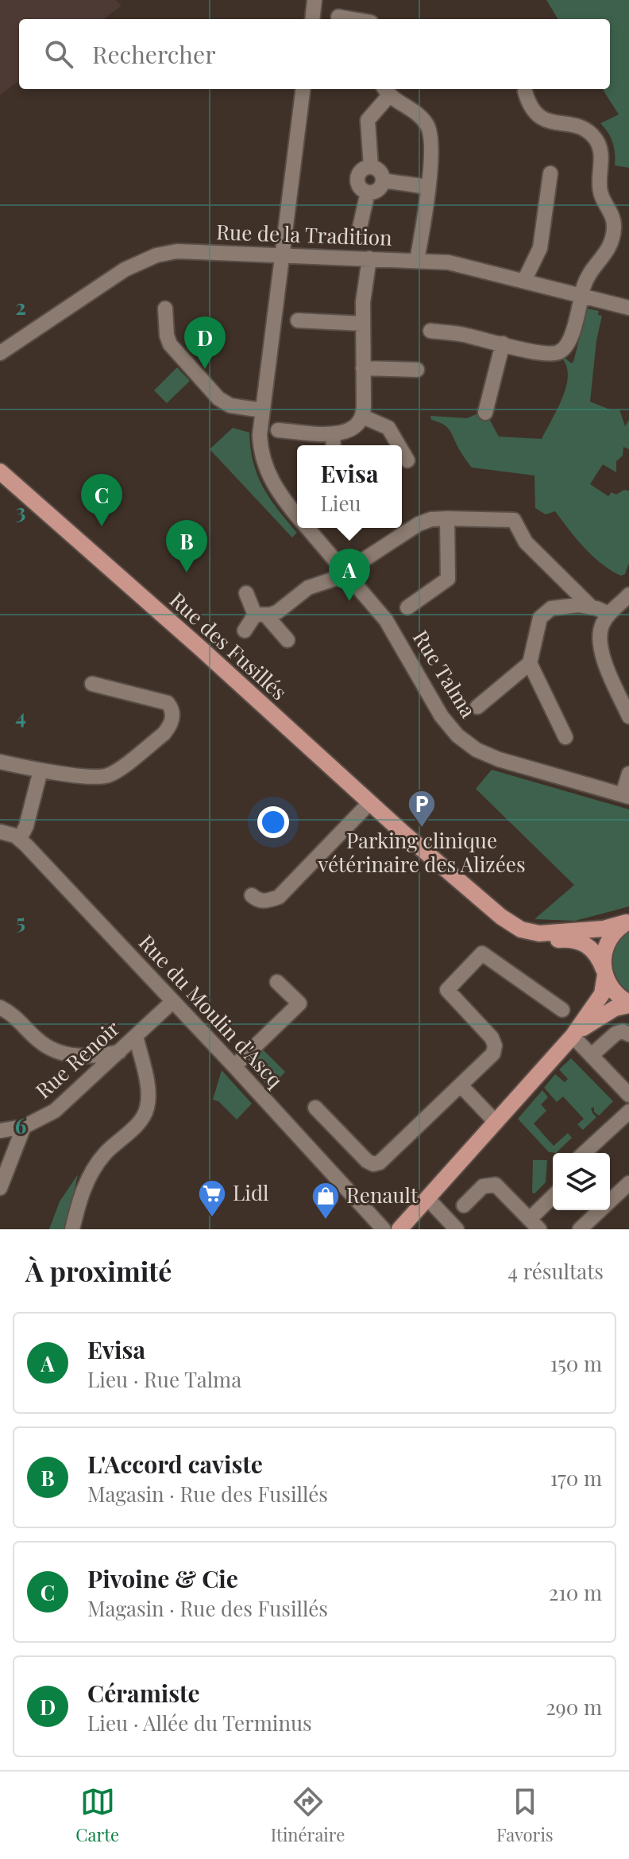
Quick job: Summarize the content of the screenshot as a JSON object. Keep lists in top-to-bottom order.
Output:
{
  "streets": {
    "main road": ["Rue des Fusillés"],
    "street": [
      "Rue de la Tradition",
      "Rue Talma",
      "Rue du Moulin d'Ascq",
      "Rue Renoir"
    ]
  },
  "crossings": [
    ["Rue de la Tradition", "Rue Talma"],
    ["Rue du Moulin d'Ascq", "Rue Renoir"]
  ],
  "places": {
    "parking": ["Parking clinique vétérinaire des Alizées"],
    "supermarket": ["Lidl"],
    "shop": ["Renault"]
  },
  "page": {
    "search": "Rechercher",
    "pins": [
      "D",
      "C",
      "B",
      "A"
    ],
    "popup": ["Evisa", "Lieu"],
    "heading": ["À proximité", "4 résultats"],
    "list": [
      {
        "mark": "A",
        "name": "Evisa",
        "note": "Lieu · Rue Talma",
        "value": "150 m"
      },
      {
        "mark": "B",
        "name": "L'Accord caviste",
        "note": "Magasin · Rue des Fusillés",
        "value": "170 m"
      },
      {
        "mark": "C",
        "name": "Pivoine & Cie",
        "note": "Magasin · Rue des Fusillés",
        "value": "210 m"
      },
      {
        "mark": "D",
        "name": "Céramiste",
        "note": "Lieu · Allée du Terminus",
        "value": "290 m"
      }
    ],
    "nav": ["Carte", "Itinéraire", "Favoris"]
  },
  "grid": {
    "rows": [
      "2",
      "3",
      "4",
      "5",
      "6"
    ]
  }
}
